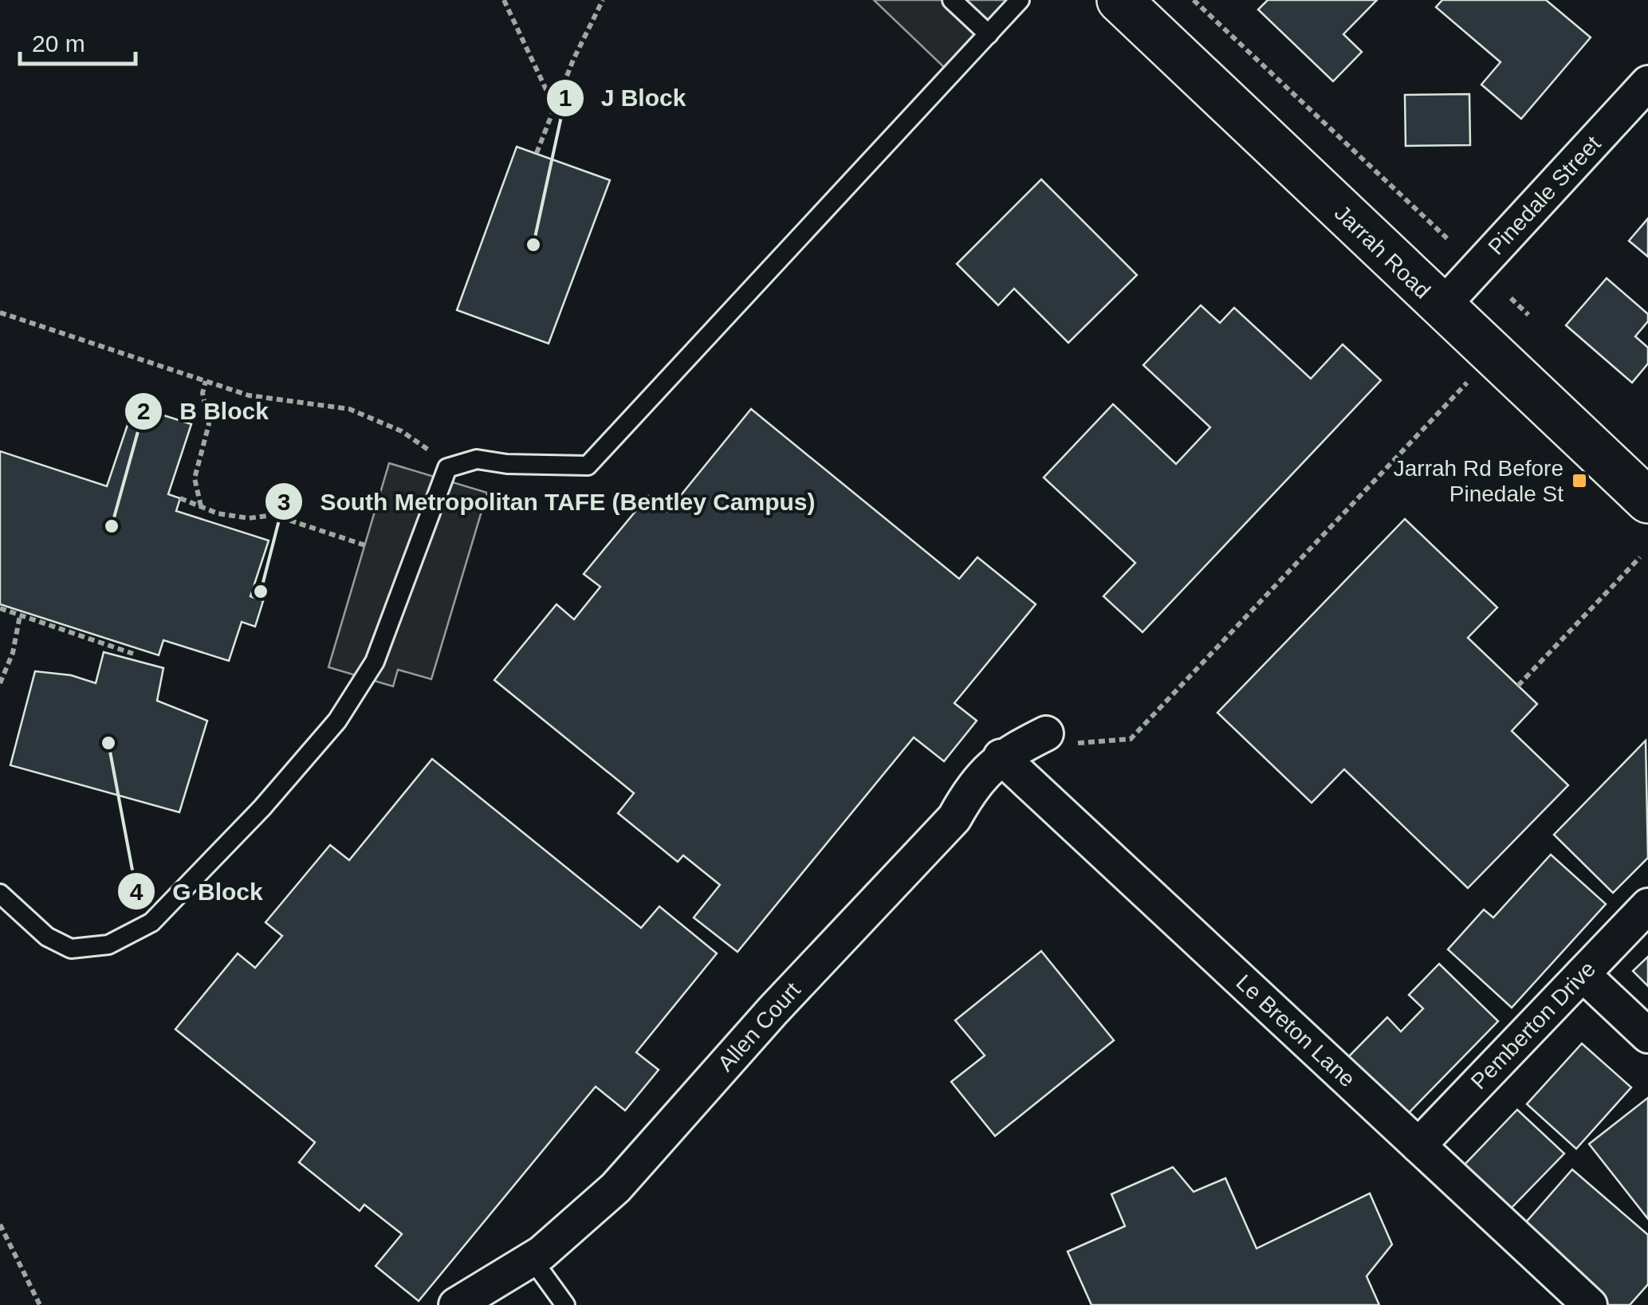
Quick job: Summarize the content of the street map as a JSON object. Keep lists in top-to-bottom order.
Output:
{
  "streets": {
    "street": [
      "Pinedale Street",
      "Jarrah Road",
      "Pemberton Drive",
      "Allen Court",
      "Le Breton Lane"
    ]
  },
  "crossings": [
    ["Pinedale Street", "Jarrah Road"],
    ["Pemberton Drive", "Le Breton Lane"],
    ["Allen Court", "Le Breton Lane"]
  ],
  "places": {
    "other": [
      "J Block",
      "B Block",
      "South Metropolitan TAFE (Bentley Campus)",
      "G Block"
    ],
    "transit": ["Jarrah Rd Before Pinedale St"]
  },
  "scale_bar": "20 m"
}
